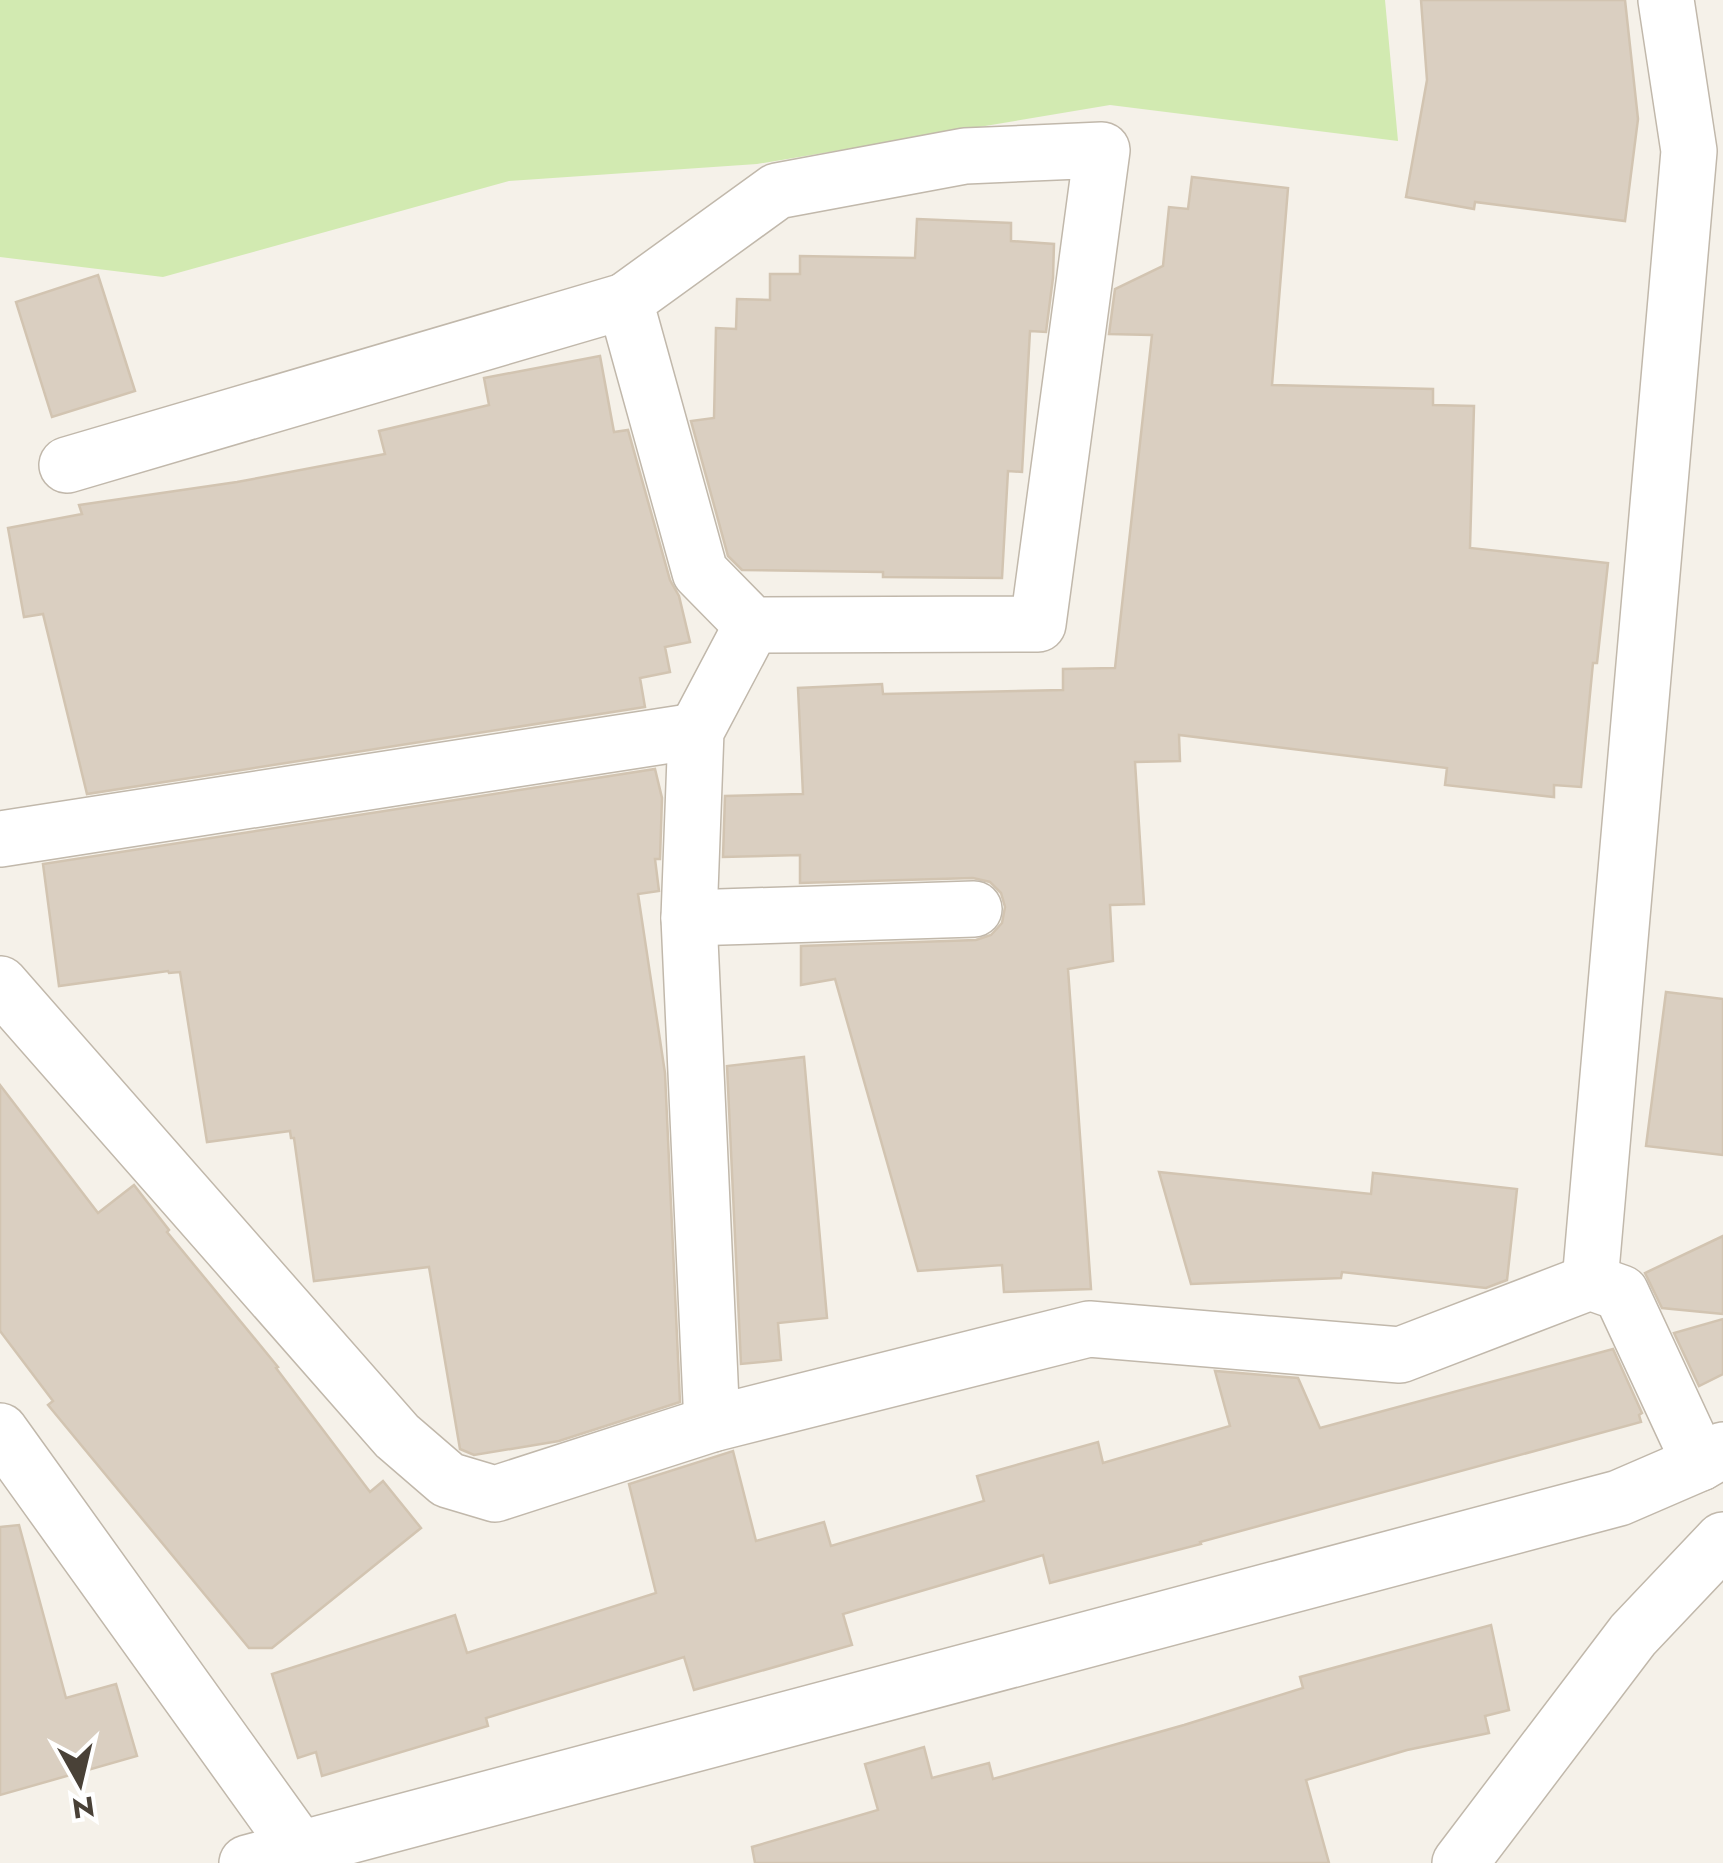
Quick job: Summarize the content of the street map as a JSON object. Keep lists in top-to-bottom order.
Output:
{
  "north": "bottom"
}
